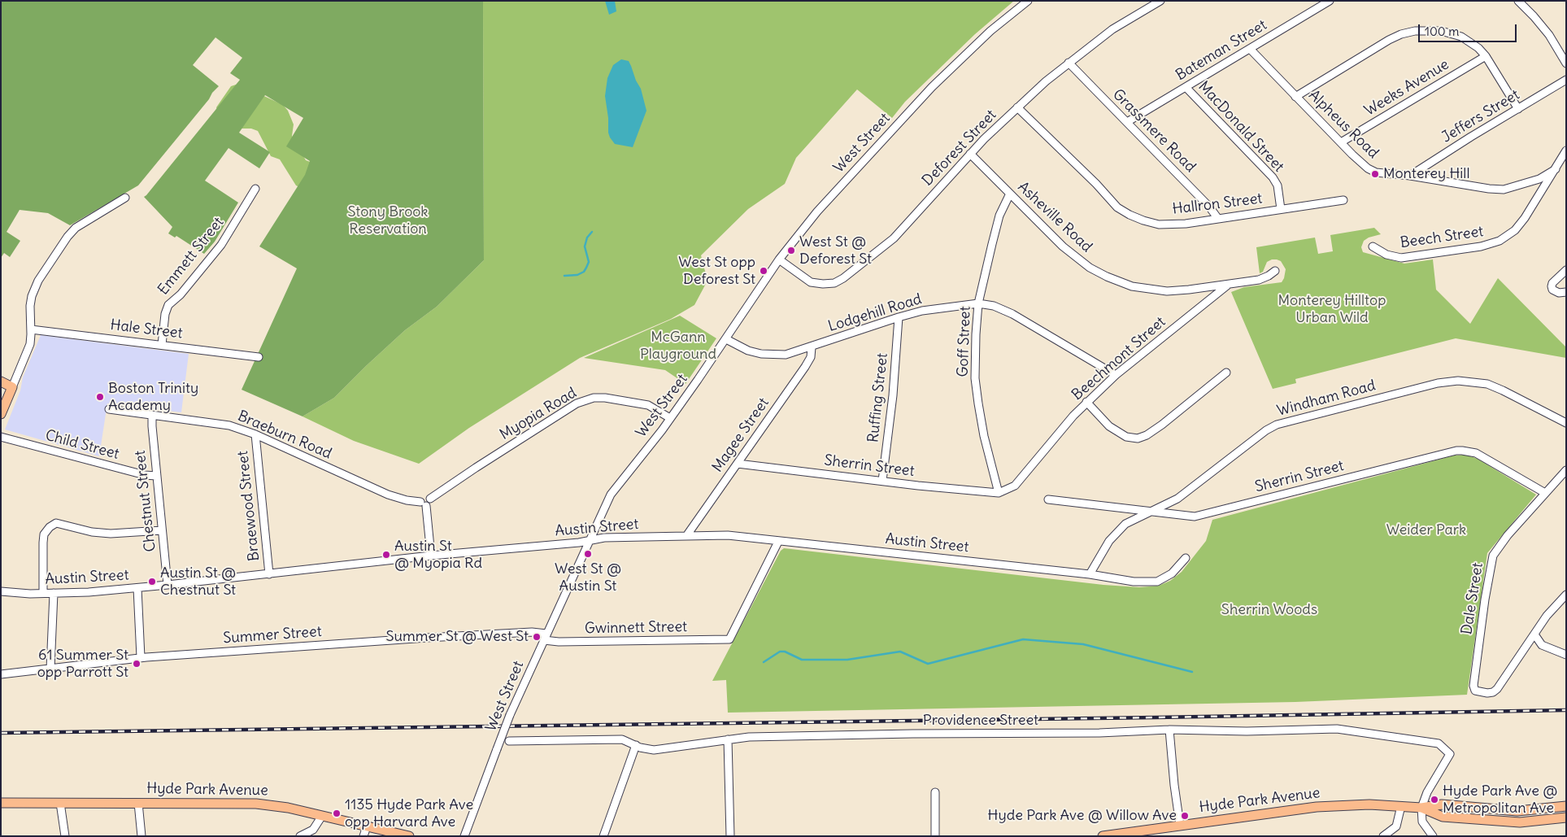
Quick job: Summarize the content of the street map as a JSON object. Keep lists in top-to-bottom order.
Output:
{
  "streets": {
    "main road": ["Hyde Park Avenue"],
    "street": [
      "Bateman Street",
      "Weeks Avenue",
      "Jeffers Street",
      "Alpheus Road",
      "MacDonald Street",
      "Grassmere Road",
      "West Street",
      "Deforest Street",
      "Hallron Street",
      "Asheville Road",
      "Beech Street",
      "Emmett Street",
      "Lodgehill Road",
      "Hale Street",
      "Goff Street",
      "Beechmont Street",
      "Ruffing Street",
      "Windham Road",
      "Myopia Road",
      "Braeburn Road",
      "Magee Street",
      "Child Street",
      "Sherrin Street",
      "Chestnut Street",
      "Braewood Street",
      "Austin Street",
      "Dale Street",
      "Gwinnett Street",
      "Summer Street",
      "Providence Street"
    ]
  },
  "crossings": [
    ["Bateman Street", "Alpheus Road"],
    ["Bateman Street", "MacDonald Street"],
    ["Bateman Street", "Grassmere Road"],
    ["Weeks Avenue", "Alpheus Road"],
    ["Jeffers Street", "Alpheus Road"],
    ["Alpheus Road", "Beech Street"],
    ["MacDonald Street", "Hallron Street"],
    ["Grassmere Road", "Deforest Street"],
    ["Grassmere Road", "Hallron Street"],
    ["West Street", "Deforest Street"],
    ["West Street", "Lodgehill Road"],
    ["West Street", "Myopia Road"],
    ["West Street", "Austin Street"],
    ["West Street", "Gwinnett Street"],
    ["West Street", "Summer Street"],
    ["Deforest Street", "Hallron Street"],
    ["Deforest Street", "Asheville Road"],
    ["Asheville Road", "Goff Street"],
    ["Asheville Road", "Beechmont Street"],
    ["Emmett Street", "Hale Street"],
    ["Lodgehill Road", "Goff Street"],
    ["Lodgehill Road", "Beechmont Street"],
    ["Lodgehill Road", "Ruffing Street"],
    ["Lodgehill Road", "Magee Street"],
    ["Goff Street", "Beechmont Street"],
    ["Goff Street", "Sherrin Street"],
    ["Beechmont Street", "Sherrin Street"],
    ["Ruffing Street", "Sherrin Street"],
    ["Windham Road", "Sherrin Street"],
    ["Windham Road", "Austin Street"],
    ["Myopia Road", "Braeburn Road"],
    ["Braeburn Road", "Chestnut Street"],
    ["Braeburn Road", "Braewood Street"],
    ["Magee Street", "Sherrin Street"],
    ["Magee Street", "Austin Street"],
    ["Child Street", "Chestnut Street"],
    ["Sherrin Street", "Dale Street"],
    ["Chestnut Street", "Austin Street"],
    ["Braewood Street", "Austin Street"],
    ["Austin Street", "Gwinnett Street"],
    ["Gwinnett Street", "Summer Street"],
    ["Providence Street", "Hyde Park Avenue"]
  ],
  "parks": [
    "Stony Brook Reservation",
    "Monterey Hilltop Urban Wild",
    "McGann Playground",
    "Weider Park",
    "Sherrin Woods"
  ],
  "places": [
    "Monterey Hill",
    "West St @ Deforest St",
    "West St opp Deforest St",
    "Boston Trinity Academy",
    "West St @ Austin St",
    "Austin St @ Myopia Rd",
    "Austin St @ Chestnut St",
    "Summer St @ West St",
    "61 Summer St opp Parrott St",
    "Hyde Park Ave @ Metropolitan Ave",
    "1135 Hyde Park Ave opp Harvard Ave",
    "Hyde Park Ave @ Willow Ave"
  ],
  "scale_bar": "100 m"
}
